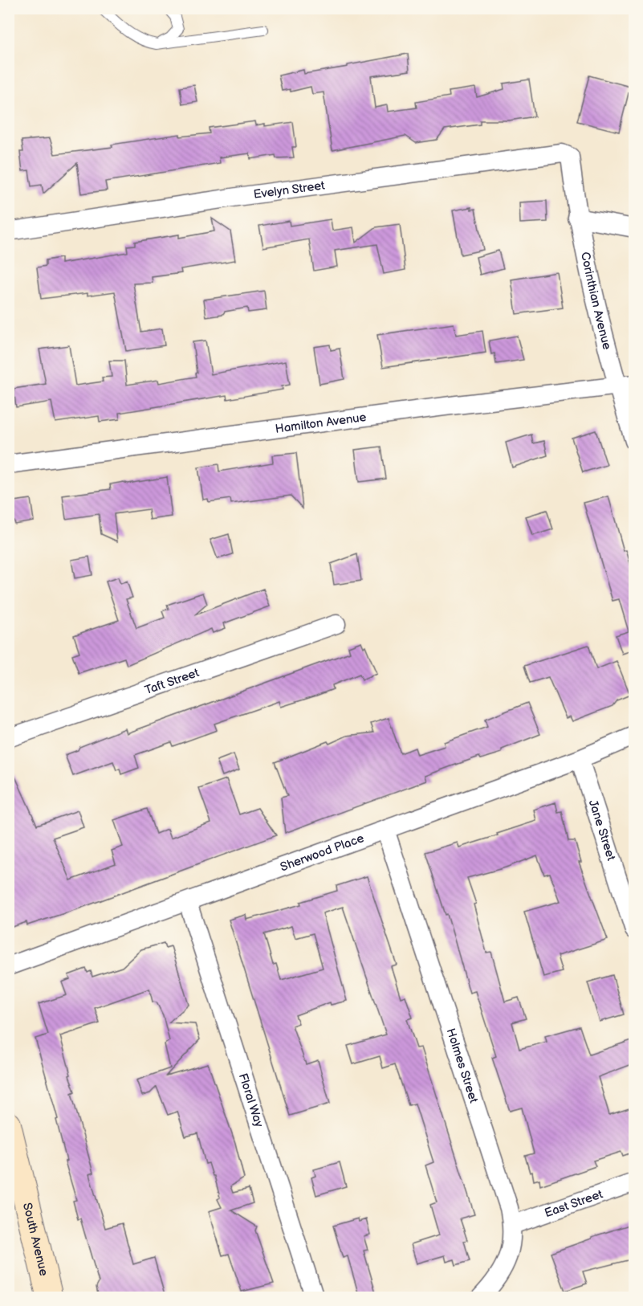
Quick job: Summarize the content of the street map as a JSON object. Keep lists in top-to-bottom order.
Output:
{
  "streets": {
    "main road": ["South Avenue"],
    "street": [
      "Evelyn Street",
      "Corinthian Avenue",
      "Hamilton Avenue",
      "Taft Street",
      "Jane Street",
      "Sherwood Place",
      "Holmes Street",
      "Floral Way",
      "East Street"
    ]
  },
  "crossings": [
    ["Evelyn Street", "Corinthian Avenue"],
    ["Corinthian Avenue", "Hamilton Avenue"],
    ["Jane Street", "Sherwood Place"],
    ["Sherwood Place", "Holmes Street"],
    ["Sherwood Place", "Floral Way"],
    ["Holmes Street", "East Street"]
  ]
}
